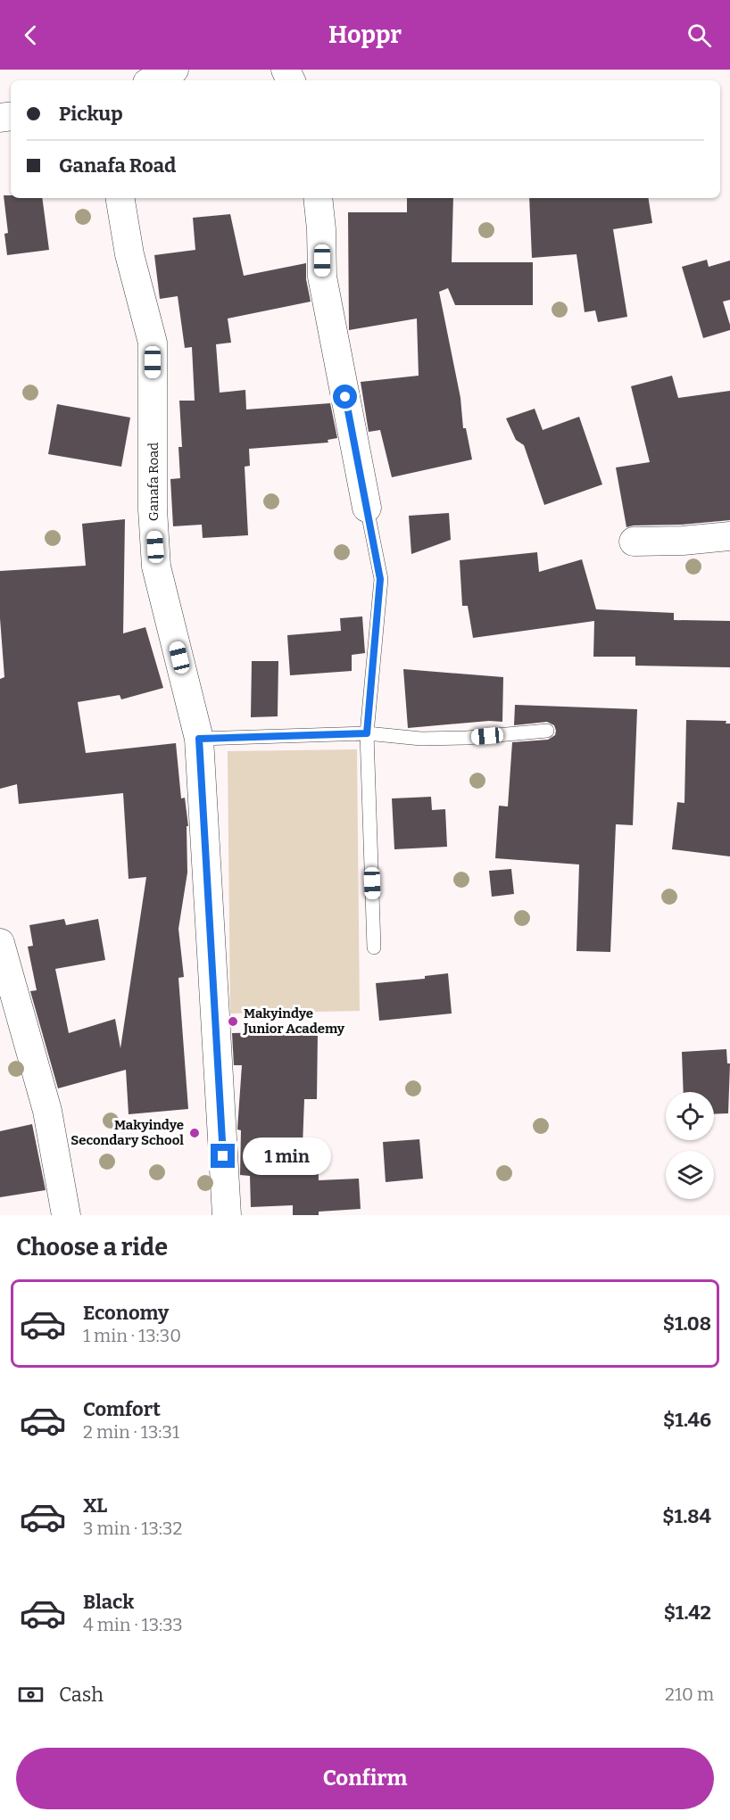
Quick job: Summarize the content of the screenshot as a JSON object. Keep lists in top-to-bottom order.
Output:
{
  "streets": {
    "street": ["Ganafa Road"]
  },
  "places": ["Makyindye Junior Academy", "Makyindye Secondary School"],
  "page": {
    "header": "Hoppr",
    "banner": ["Pickup", "Ganafa Road"],
    "bubble": "1 min",
    "heading": "Choose a ride",
    "list": [
      {
        "name": "Economy",
        "note": "1 min · 13:30",
        "value": "$1.08"
      },
      {
        "name": "Comfort",
        "note": "2 min · 13:31",
        "value": "$1.46"
      },
      {
        "name": "XL",
        "note": "3 min · 13:32",
        "value": "$1.84"
      },
      {
        "name": "Black",
        "note": "4 min · 13:33",
        "value": "$1.42"
      }
    ],
    "pay": ["Cash", "210 m"],
    "buttons": "Confirm"
  }
}
